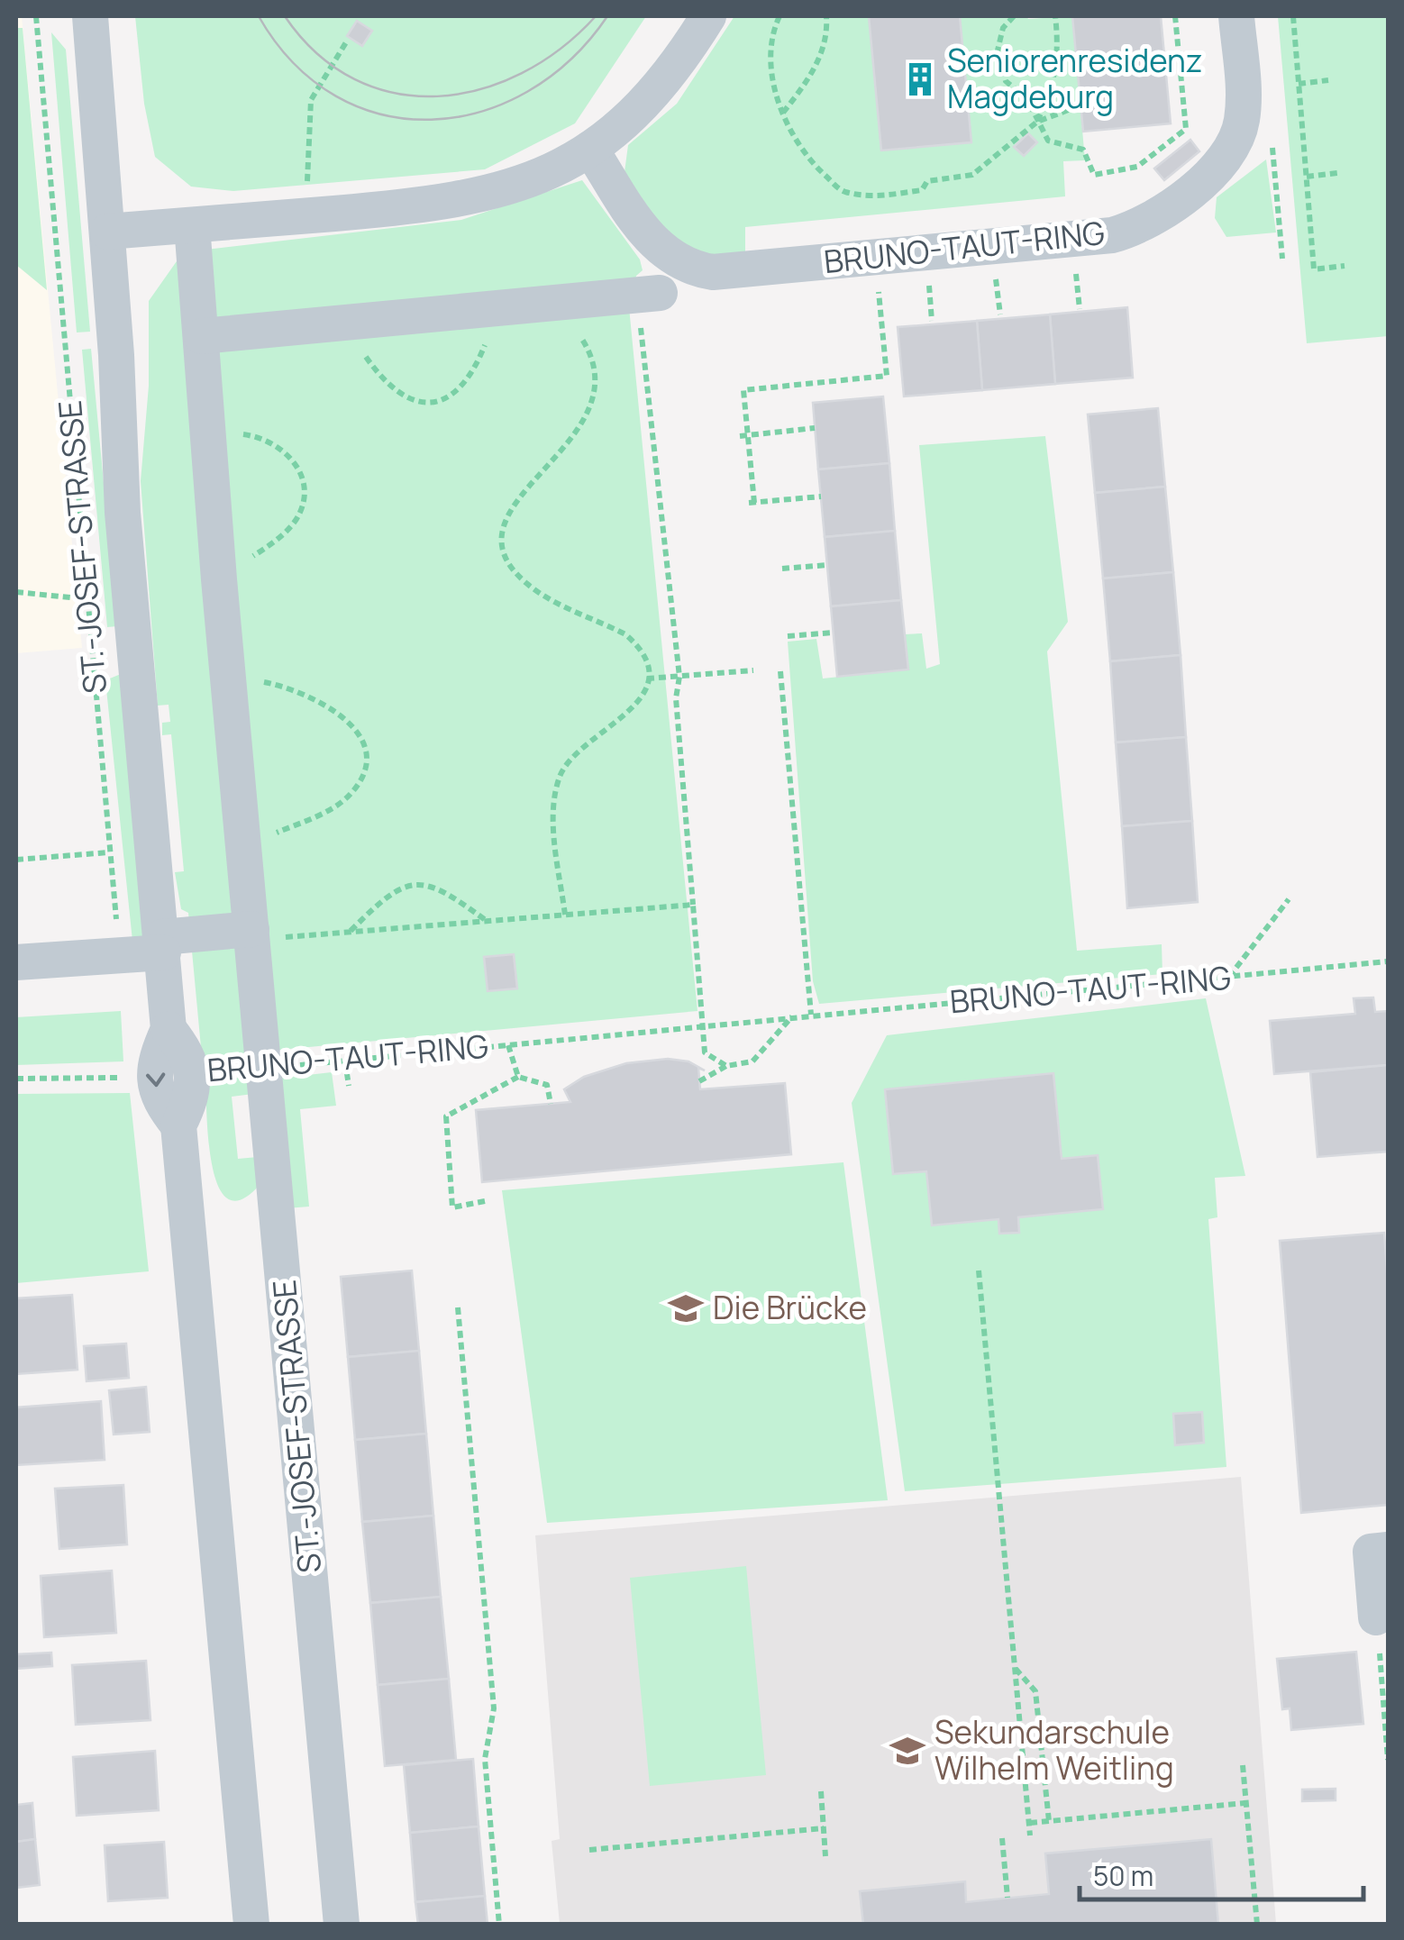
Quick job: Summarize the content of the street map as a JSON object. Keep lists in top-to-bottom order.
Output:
{
  "streets": {
    "street": ["BRUNO-TAUT-RING", "ST.-JOSEF-STRASSE"]
  },
  "crossings": [
    ["BRUNO-TAUT-RING", "ST.-JOSEF-STRASSE"]
  ],
  "places": {
    "building": ["Seniorenresidenz Magdeburg"],
    "school or university": ["Die Brücke", "Sekundarschule Wilhelm Weitling"]
  },
  "scale_bar": "50 m"
}
